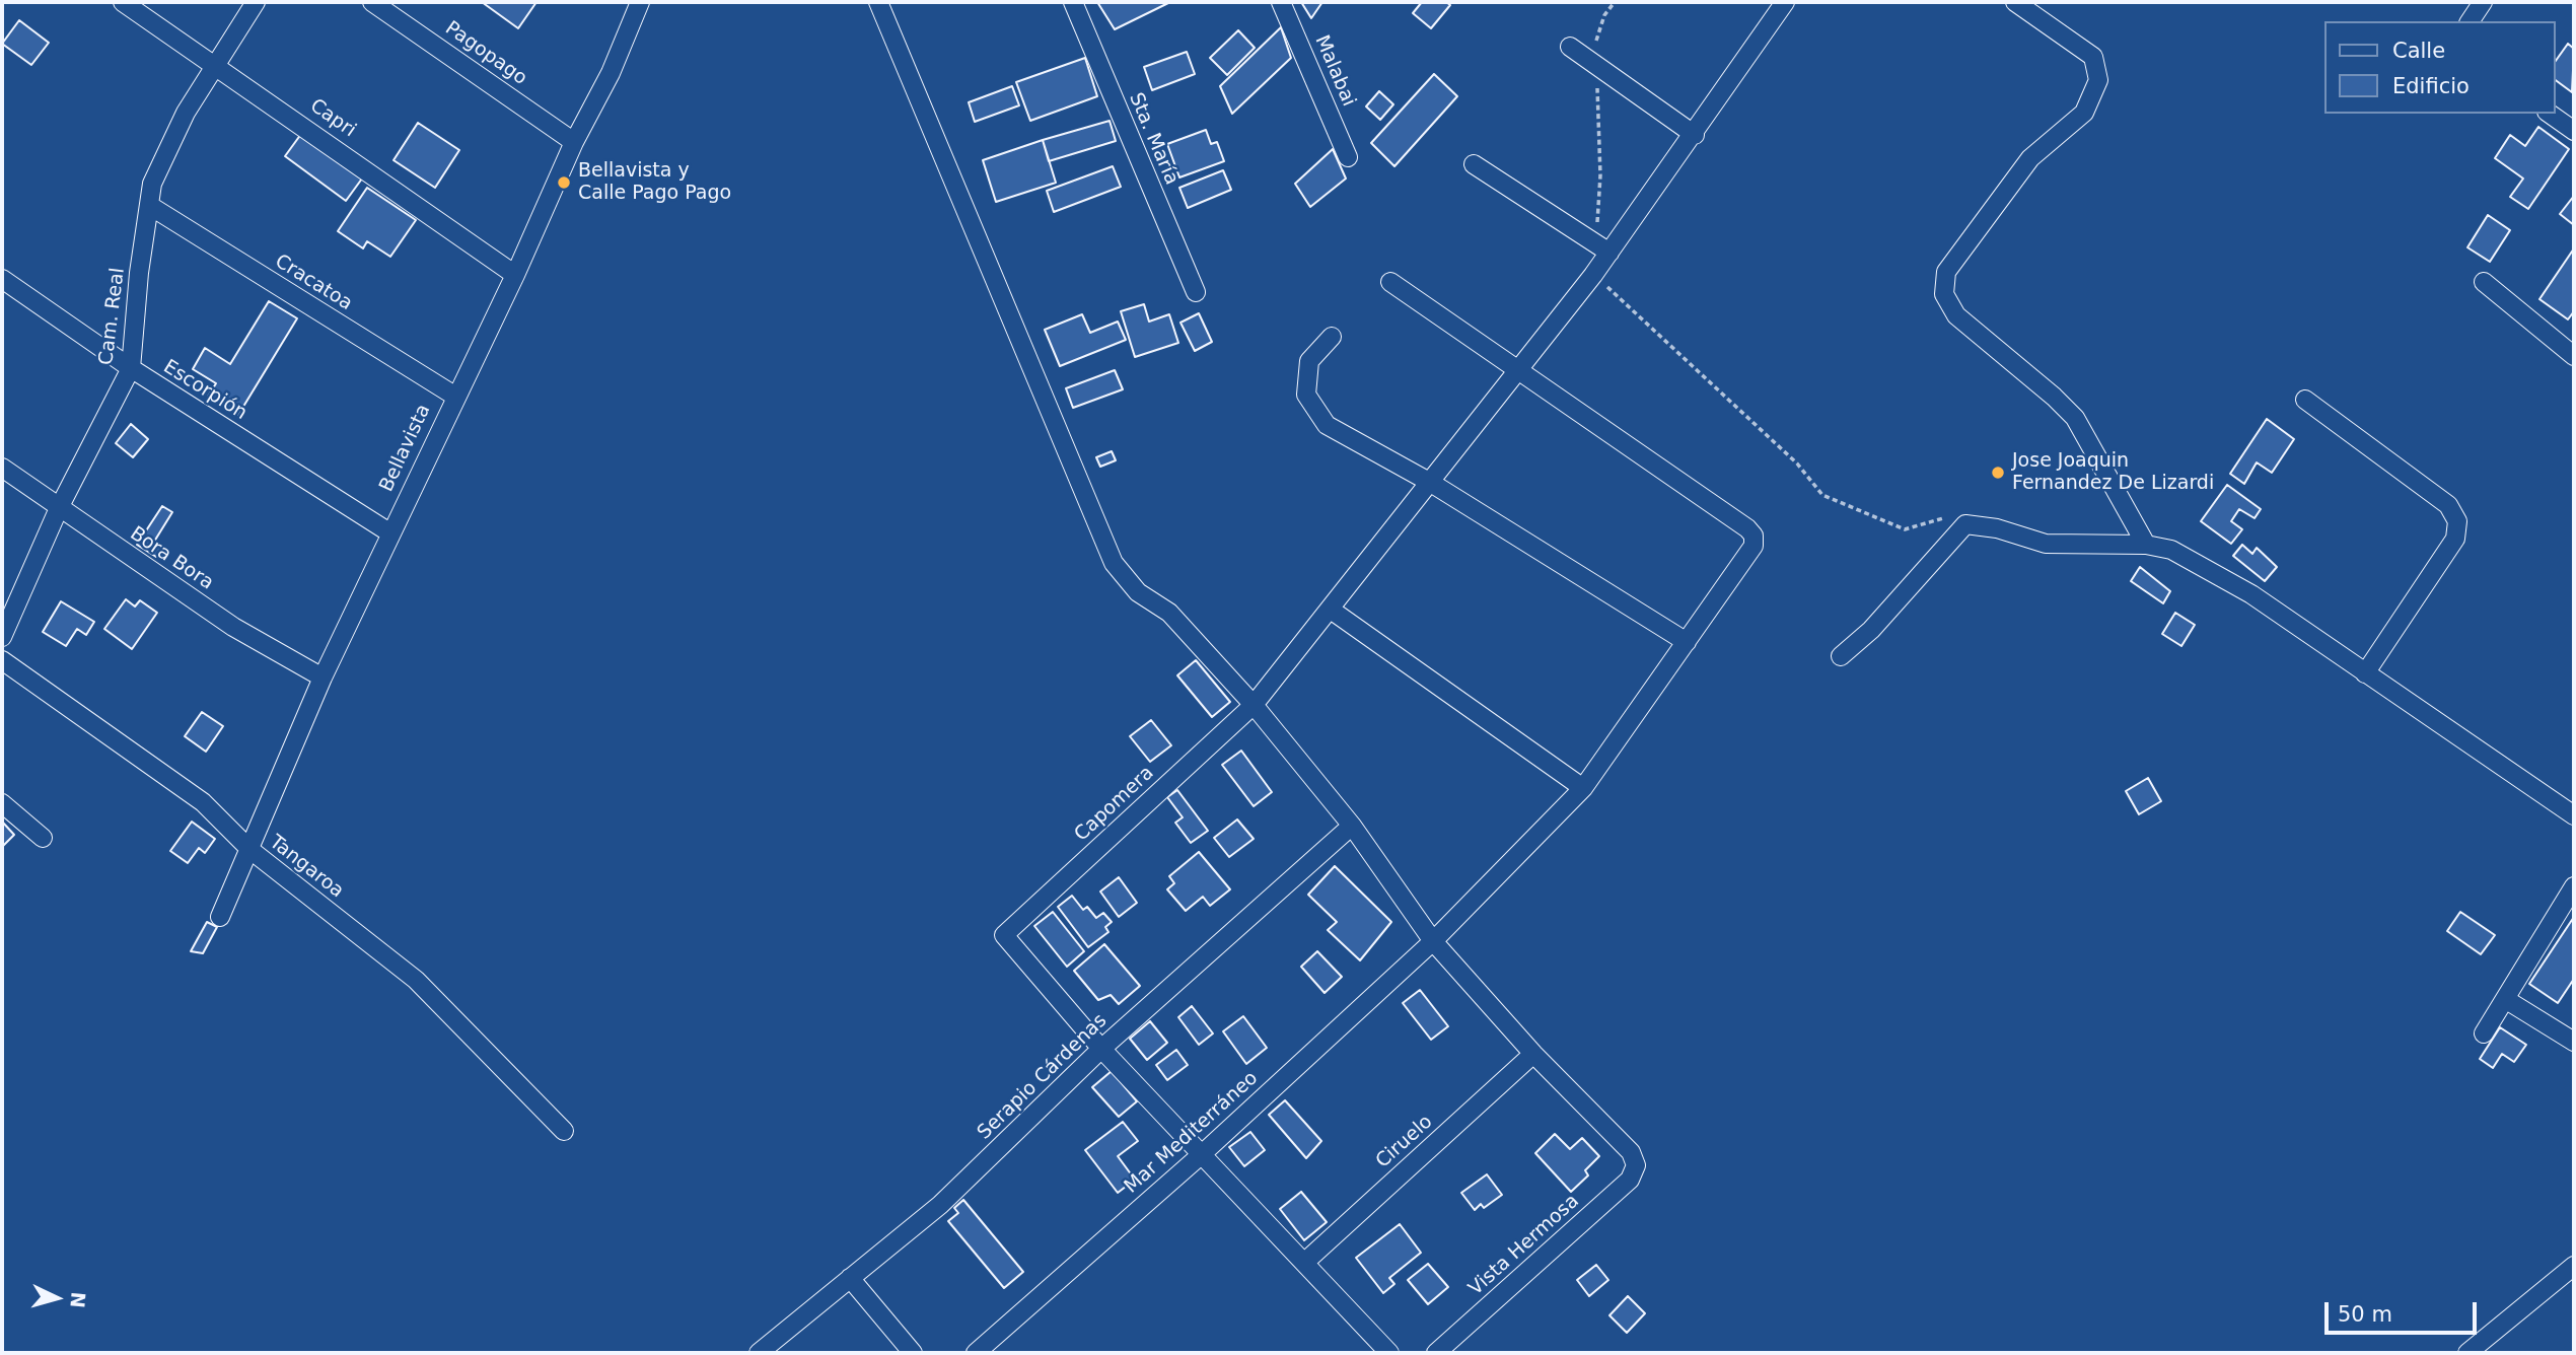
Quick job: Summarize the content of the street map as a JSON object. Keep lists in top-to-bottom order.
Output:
{
  "streets": {
    "street": [
      "Pagopago",
      "Malabai",
      "Capri",
      "Sta. María",
      "Cracatoa",
      "Cam. Real",
      "Escorpión",
      "Bellavista",
      "Bora Bora",
      "Capomera",
      "Tangaroa",
      "Serapio Cárdenas",
      "Mar Mediterráneo",
      "Ciruelo",
      "Vista Hermosa"
    ]
  },
  "crossings": [
    ["Pagopago", "Bellavista"],
    ["Capri", "Cam. Real"],
    ["Capri", "Bellavista"],
    ["Cracatoa", "Cam. Real"],
    ["Cracatoa", "Bellavista"],
    ["Cam. Real", "Escorpión"],
    ["Cam. Real", "Bora Bora"],
    ["Escorpión", "Bellavista"],
    ["Bellavista", "Bora Bora"],
    ["Bellavista", "Tangaroa"],
    ["Capomera", "Serapio Cárdenas"],
    ["Capomera", "Mar Mediterráneo"],
    ["Ciruelo", "Vista Hermosa"]
  ],
  "places": ["Bellavista y Calle Pago Pago", "Jose Joaquin Fernandez De Lizardi"],
  "legend": ["Calle", "Edificio"],
  "scale_bar": "50 m",
  "north": "right"
}
